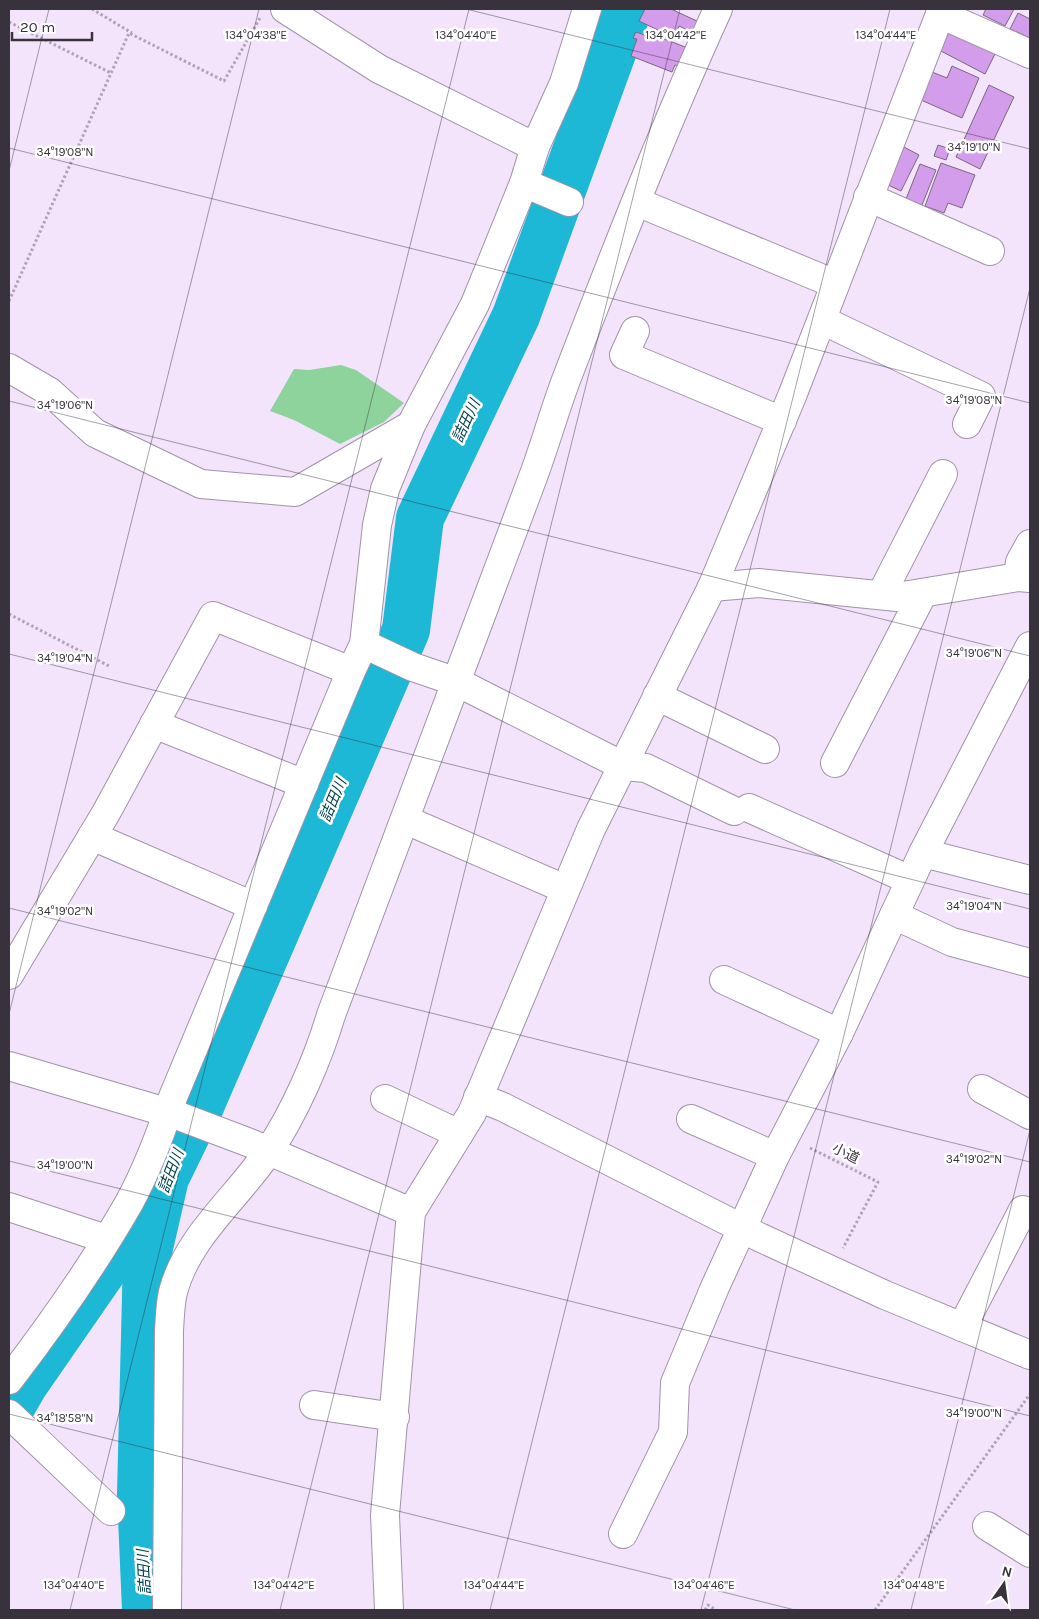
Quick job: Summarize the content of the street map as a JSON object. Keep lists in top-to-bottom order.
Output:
{
  "streets": {
    "path": ["小道"]
  },
  "water": ["詰田川"],
  "scale_bar": "20 m",
  "north": "top",
  "coordinates": [
    "134°04'38\"E",
    "134°04'40\"E",
    "134°04'42\"E",
    "134°04'44\"E",
    "34°19'10\"N",
    "34°19'08\"N",
    "34°19'06\"N",
    "34°19'04\"N",
    "34°19'02\"N",
    "34°19'00\"N",
    "34°18'58\"N",
    "134°04'46\"E",
    "134°04'48\"E"
  ]
}
